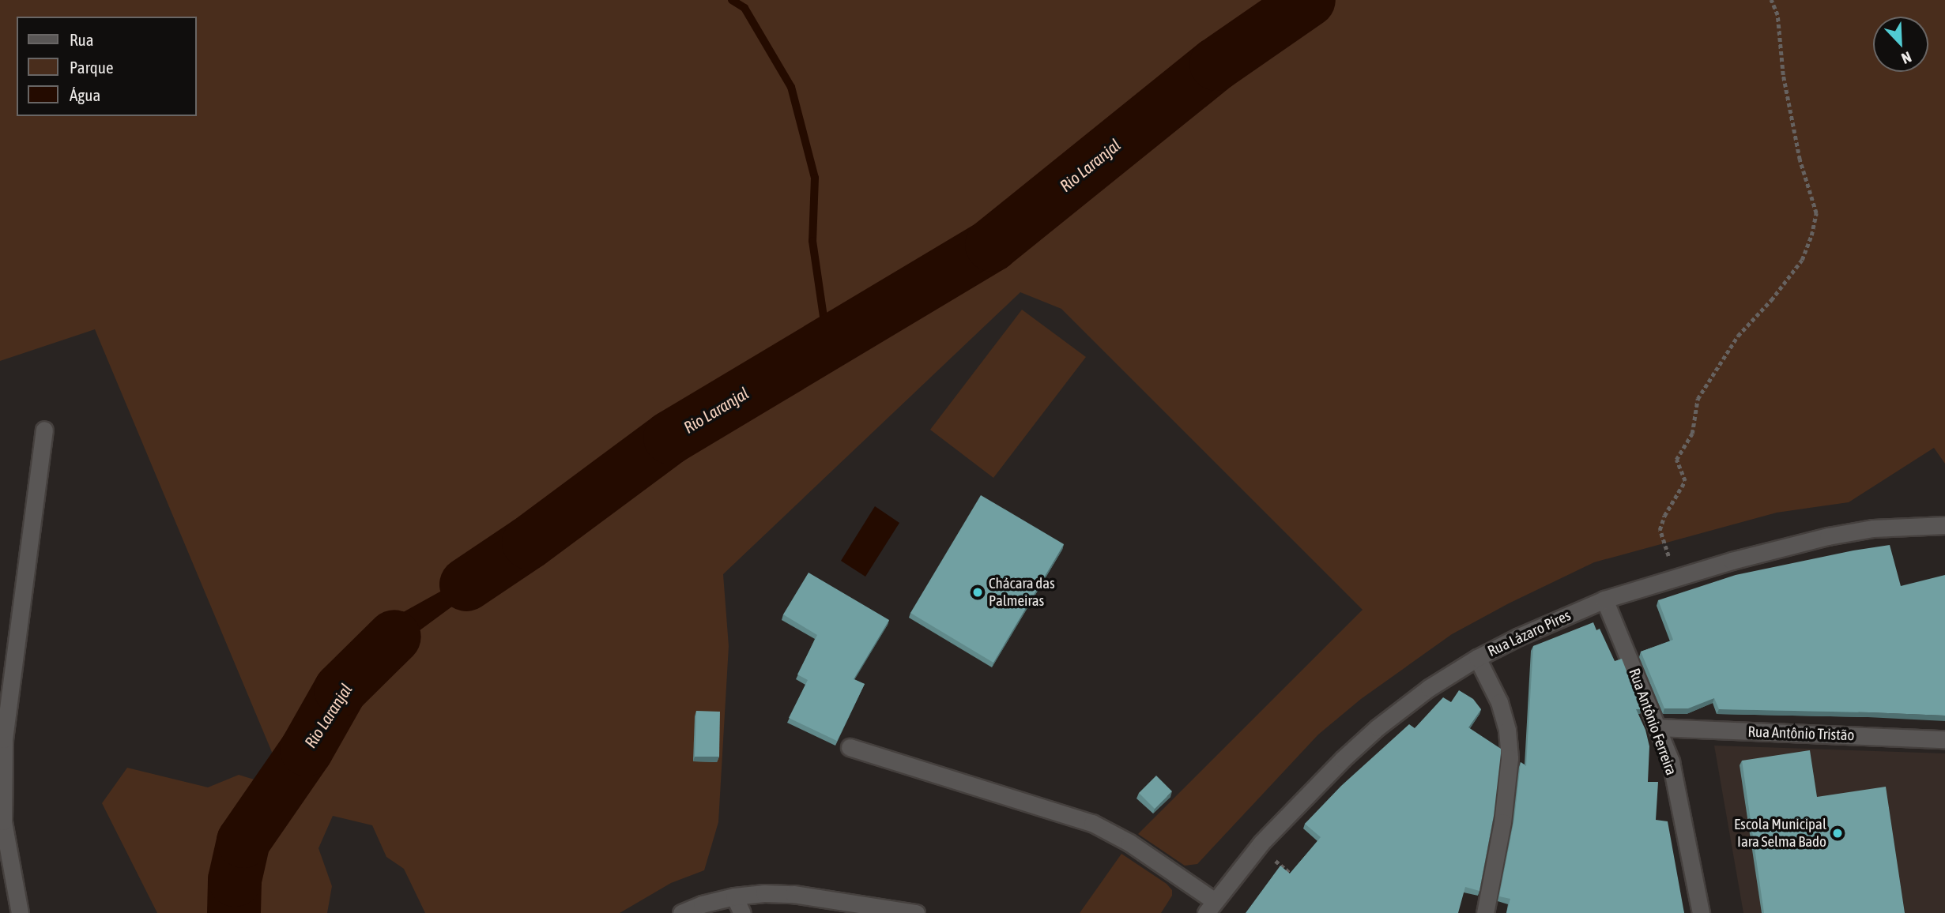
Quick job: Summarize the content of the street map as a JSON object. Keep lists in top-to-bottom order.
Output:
{
  "streets": {
    "street": ["Rua Lázaro Pires", "Rua Antônio Ferreira", "Rua Antônio Tristão"]
  },
  "crossings": [
    ["Rua Lázaro Pires", "Rua Antônio Ferreira"],
    ["Rua Antônio Ferreira", "Rua Antônio Tristão"]
  ],
  "water": ["Rio Laranjal"],
  "places": ["Chácara das Palmeiras", "Escola Municipal Iara Selma Bado"],
  "legend": ["Rua", "Parque", "Água"],
  "north": "bottom right"
}
